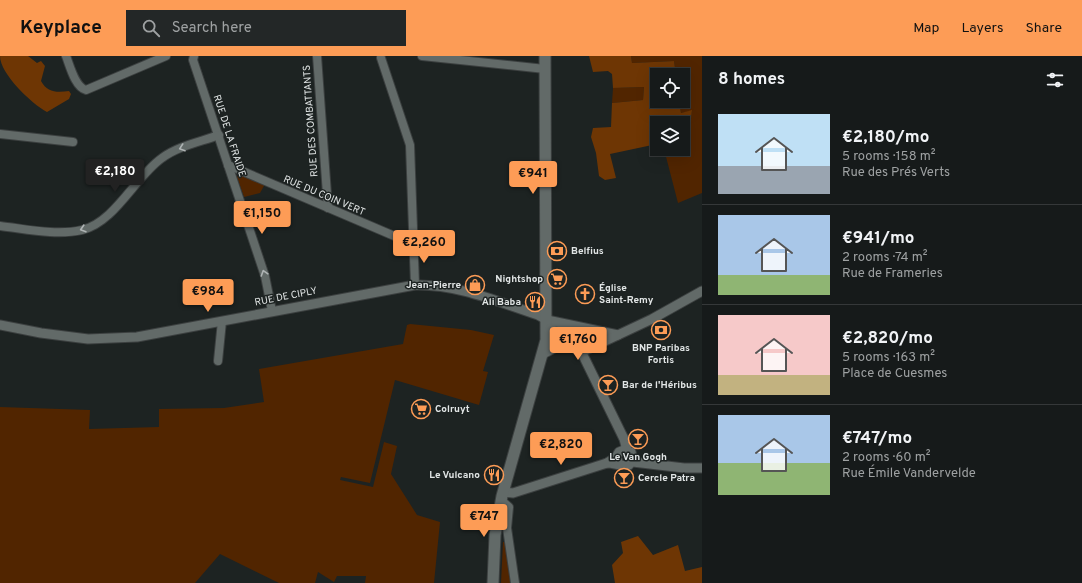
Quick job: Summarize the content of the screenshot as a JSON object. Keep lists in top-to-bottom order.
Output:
{
  "streets": {
    "street": [
      "RUE DES COMBATTANTS",
      "RUE DE LA FRAIDE",
      "RUE DU COIN VERT",
      "RUE DE CIPLY"
    ]
  },
  "crossings": [
    ["RUE DES COMBATTANTS", "RUE DU COIN VERT"],
    ["RUE DE LA FRAIDE", "RUE DU COIN VERT"],
    ["RUE DE LA FRAIDE", "RUE DE CIPLY"]
  ],
  "one_way": ["RUE DE LA FRAIDE"],
  "places": {
    "bank": ["Belfius", "BNP Paribas Fortis"],
    "supermarket": ["Nightshop", "Colruyt"],
    "shop": ["Jean-Pierre"],
    "church": ["Église Saint-Remy"],
    "restaurant": ["Ali Baba", "Le Vulcano"],
    "bar": ["Bar de l'Héribus", "Le Van Gogh", "Cercle Patra"]
  },
  "page": {
    "header": "Keyplace",
    "search": "Search here",
    "nav": ["Map", "Layers", "Share"],
    "heading": "8 homes",
    "list": [
      {
        "name": "€2,180/mo",
        "note": "5 rooms · 158 m² · Rue des Prés Verts"
      },
      {
        "name": "€941/mo",
        "note": "2 rooms · 74 m² · Rue de Frameries"
      },
      {
        "name": "€2,820/mo",
        "note": "5 rooms · 163 m² · Place de Cuesmes"
      },
      {
        "name": "€747/mo",
        "note": "2 rooms · 60 m² · Rue Émile Vandervelde"
      }
    ],
    "price": [
      "€2,180",
      "€941",
      "€1,150",
      "€2,260",
      "€984",
      "€1,760",
      "€2,820",
      "€747"
    ]
  }
}
